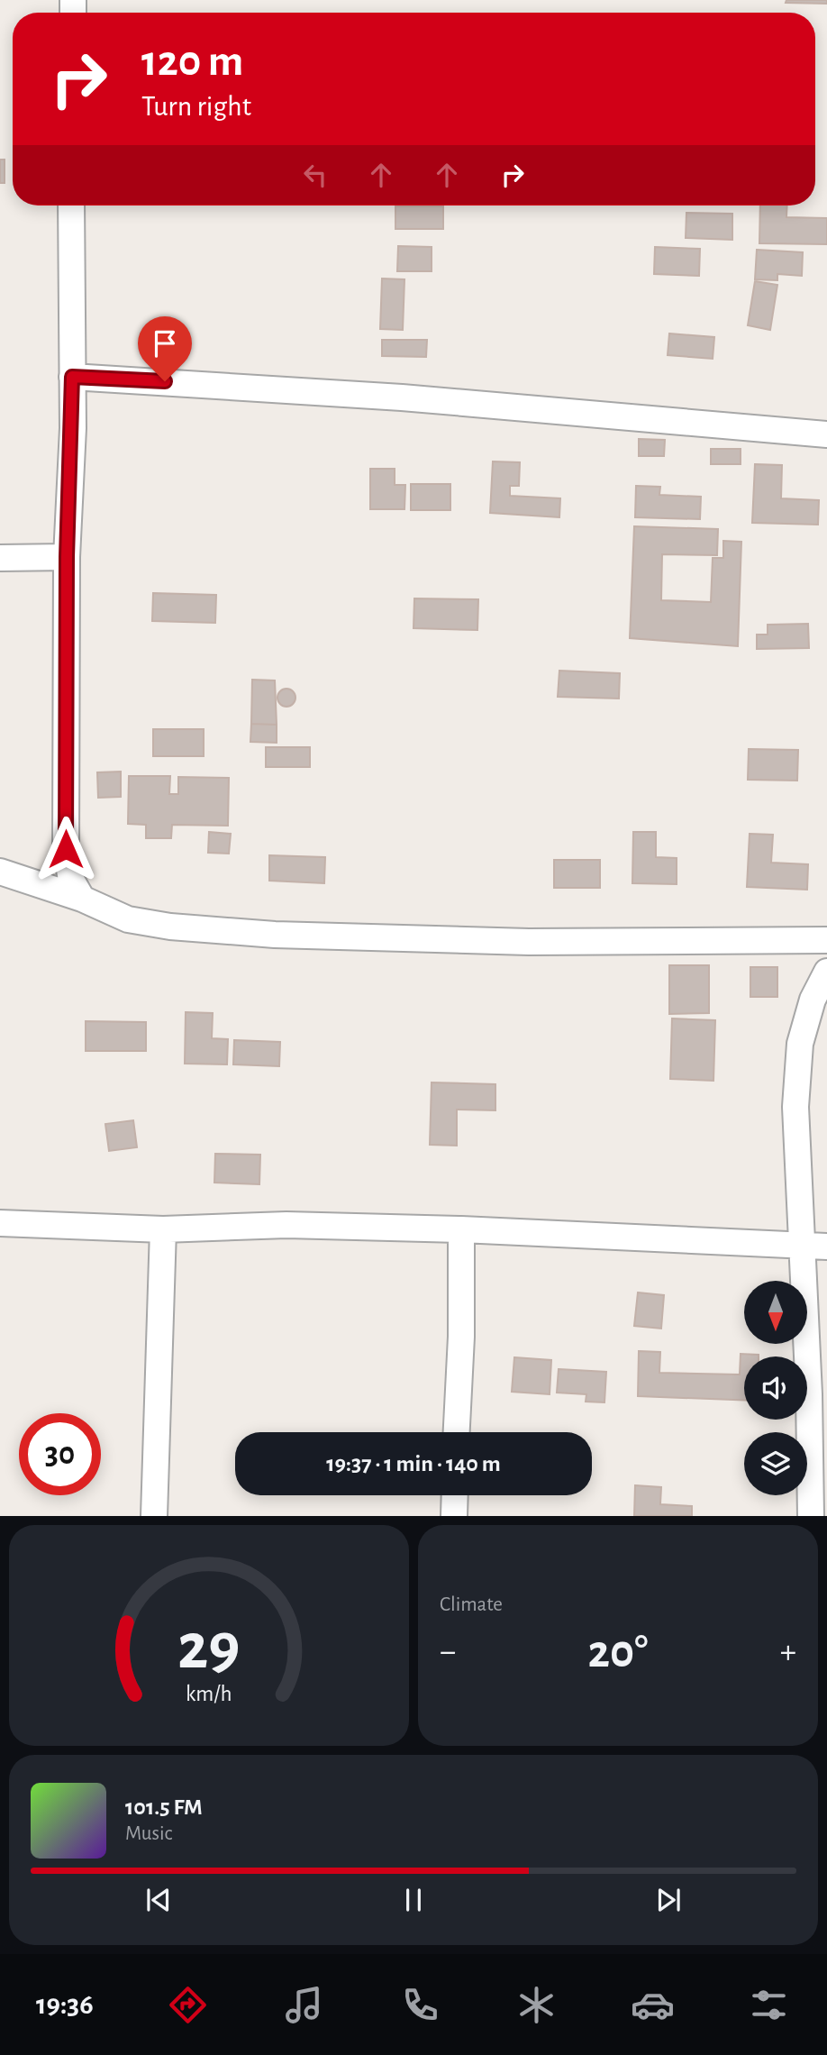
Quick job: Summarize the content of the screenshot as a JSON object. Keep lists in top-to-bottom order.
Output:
{
  "north": "bottom",
  "page": {
    "turn": ["120 m", "Turn right"],
    "limit": "30",
    "trip": "19:37 · 1 min · 140 m",
    "tile": "Climate",
    "heat": ["−", "20°", "+"],
    "song": ["101.5 FM", "Music"],
    "tabs": "19:36",
    "gauge": ["29", "km/h"]
  }
}
